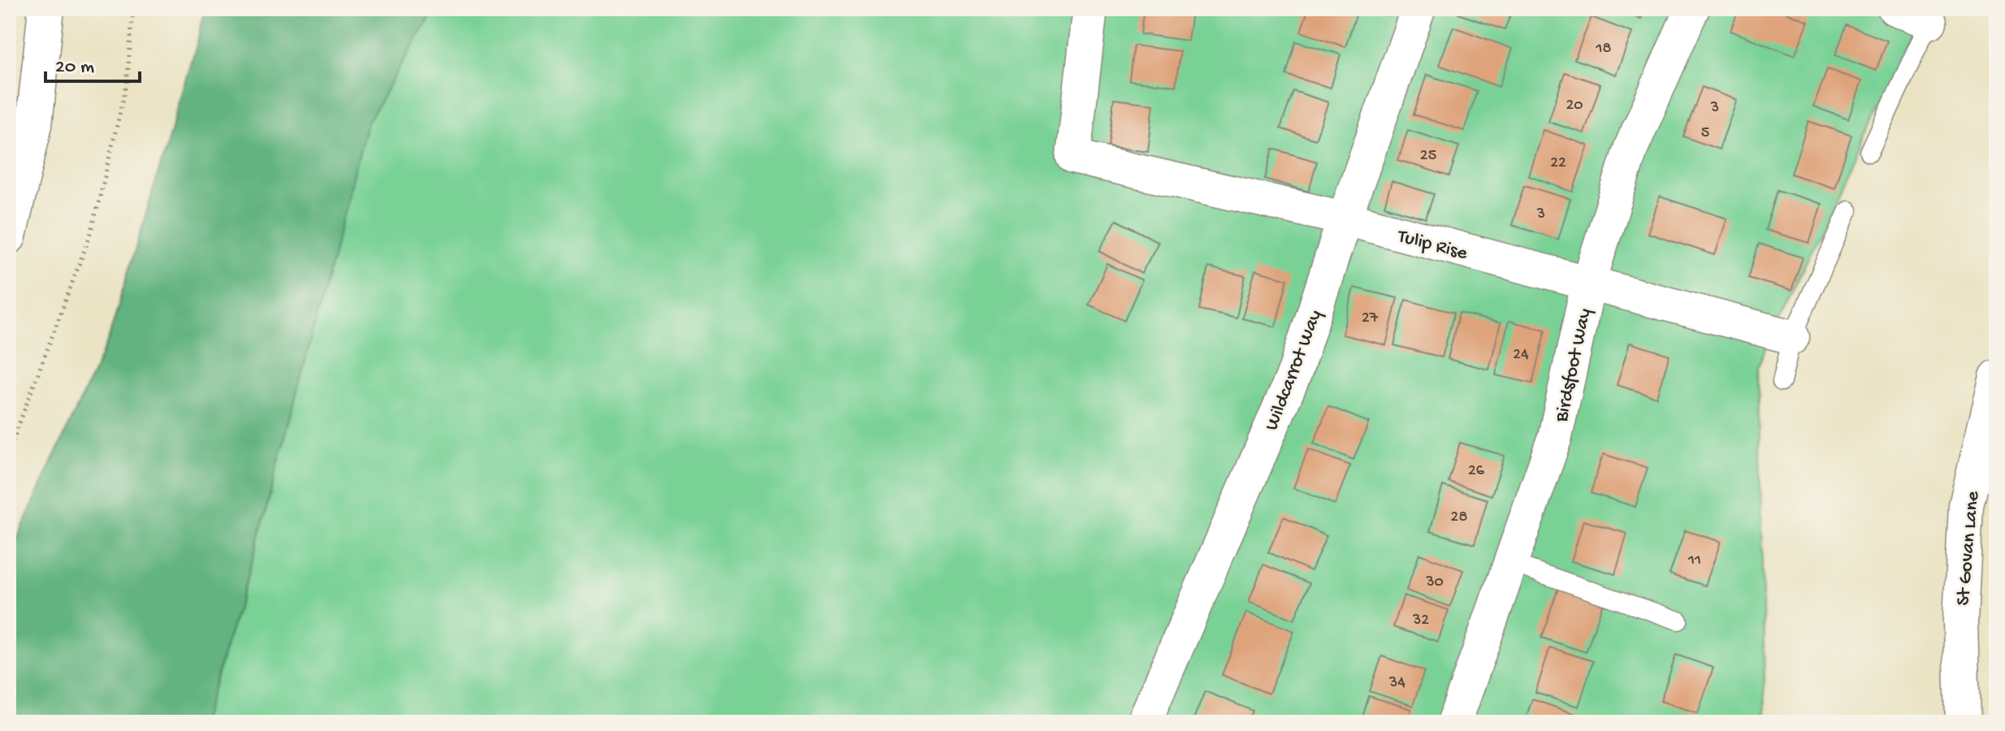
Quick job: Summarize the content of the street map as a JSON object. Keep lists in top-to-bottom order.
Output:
{
  "streets": {
    "street": [
      "Tulip Rise",
      "Birdsfoot Way",
      "Wildcarrot Way",
      "St Govan Lane"
    ]
  },
  "crossings": [
    ["Tulip Rise", "Birdsfoot Way"],
    ["Tulip Rise", "Wildcarrot Way"]
  ],
  "house_numbers": [
    "18",
    "20",
    "3",
    "5",
    "25",
    "22",
    "3",
    "27",
    "24",
    "26",
    "28",
    "11",
    "30",
    "32",
    "34"
  ],
  "scale_bar": "20 m"
}
